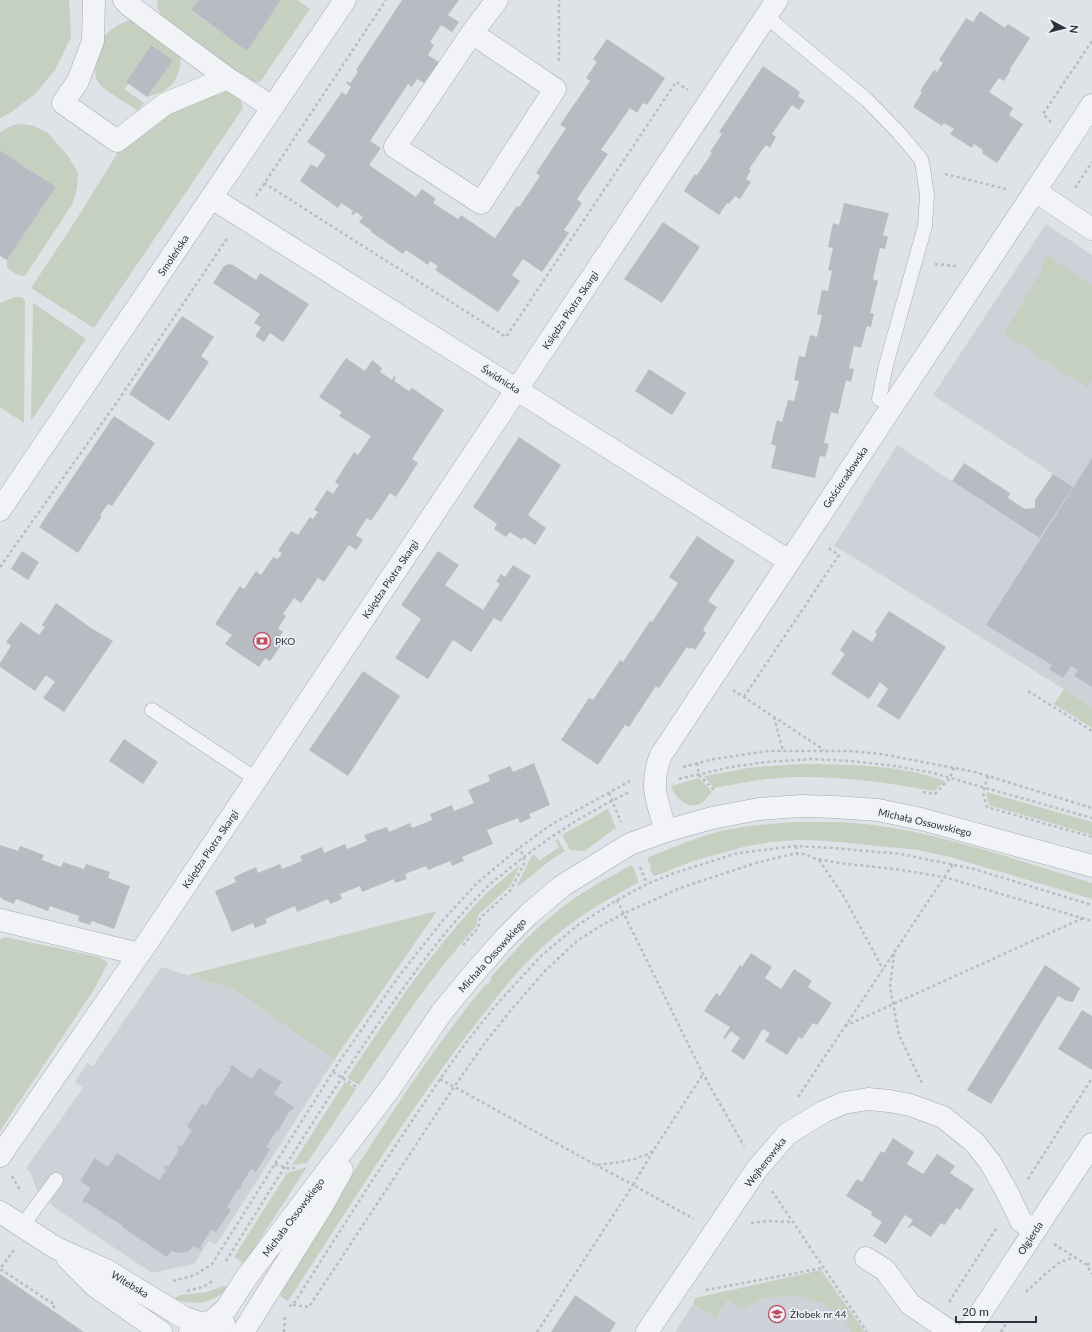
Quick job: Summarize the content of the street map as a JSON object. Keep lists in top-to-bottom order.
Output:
{
  "streets": {
    "street": [
      "Smoleńska",
      "Księdza Piotra Skargi",
      "Świdnicka",
      "Gościeradowska",
      "Michała Ossowskiego",
      "Wejherowska",
      "Olgierda",
      "Witebska"
    ]
  },
  "crossings": [
    ["Smoleńska", "Świdnicka"],
    ["Księdza Piotra Skargi", "Świdnicka"],
    ["Świdnicka", "Gościeradowska"],
    ["Gościeradowska", "Michała Ossowskiego"],
    ["Michała Ossowskiego", "Witebska"],
    ["Wejherowska", "Olgierda"]
  ],
  "places": {
    "bank": ["PKO"],
    "school or university": ["Żłobek nr 44"]
  },
  "scale_bar": "20 m",
  "north": "right"
}
